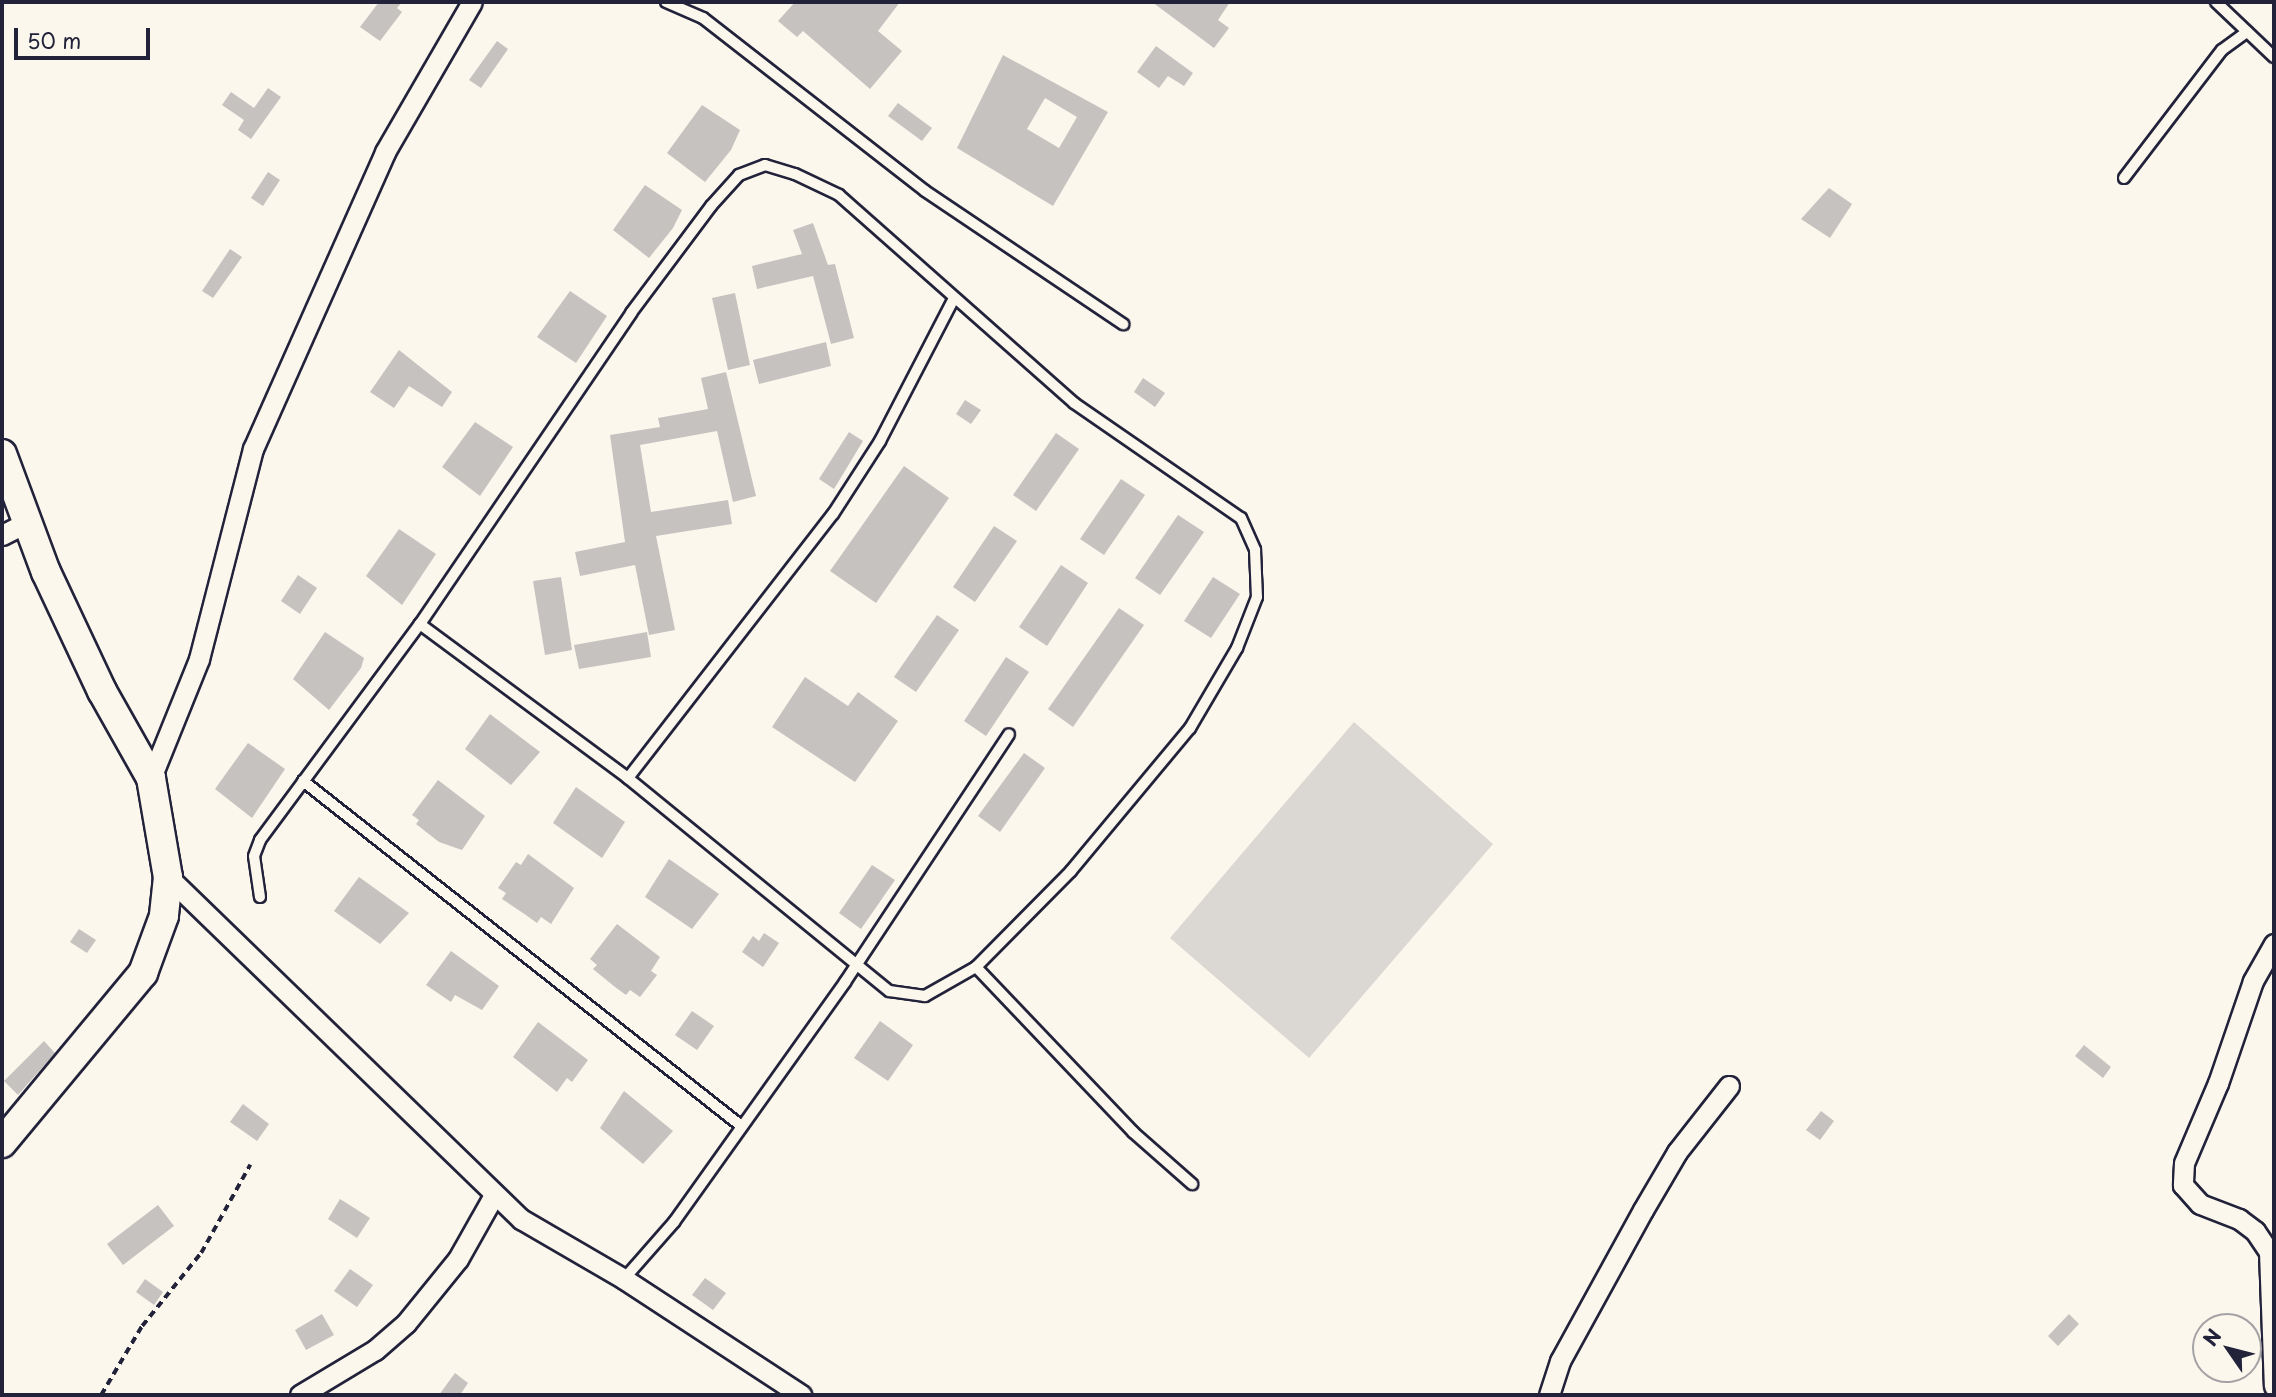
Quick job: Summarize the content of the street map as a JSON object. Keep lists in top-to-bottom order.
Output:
{
  "scale_bar": "50 m",
  "north": "top left"
}
